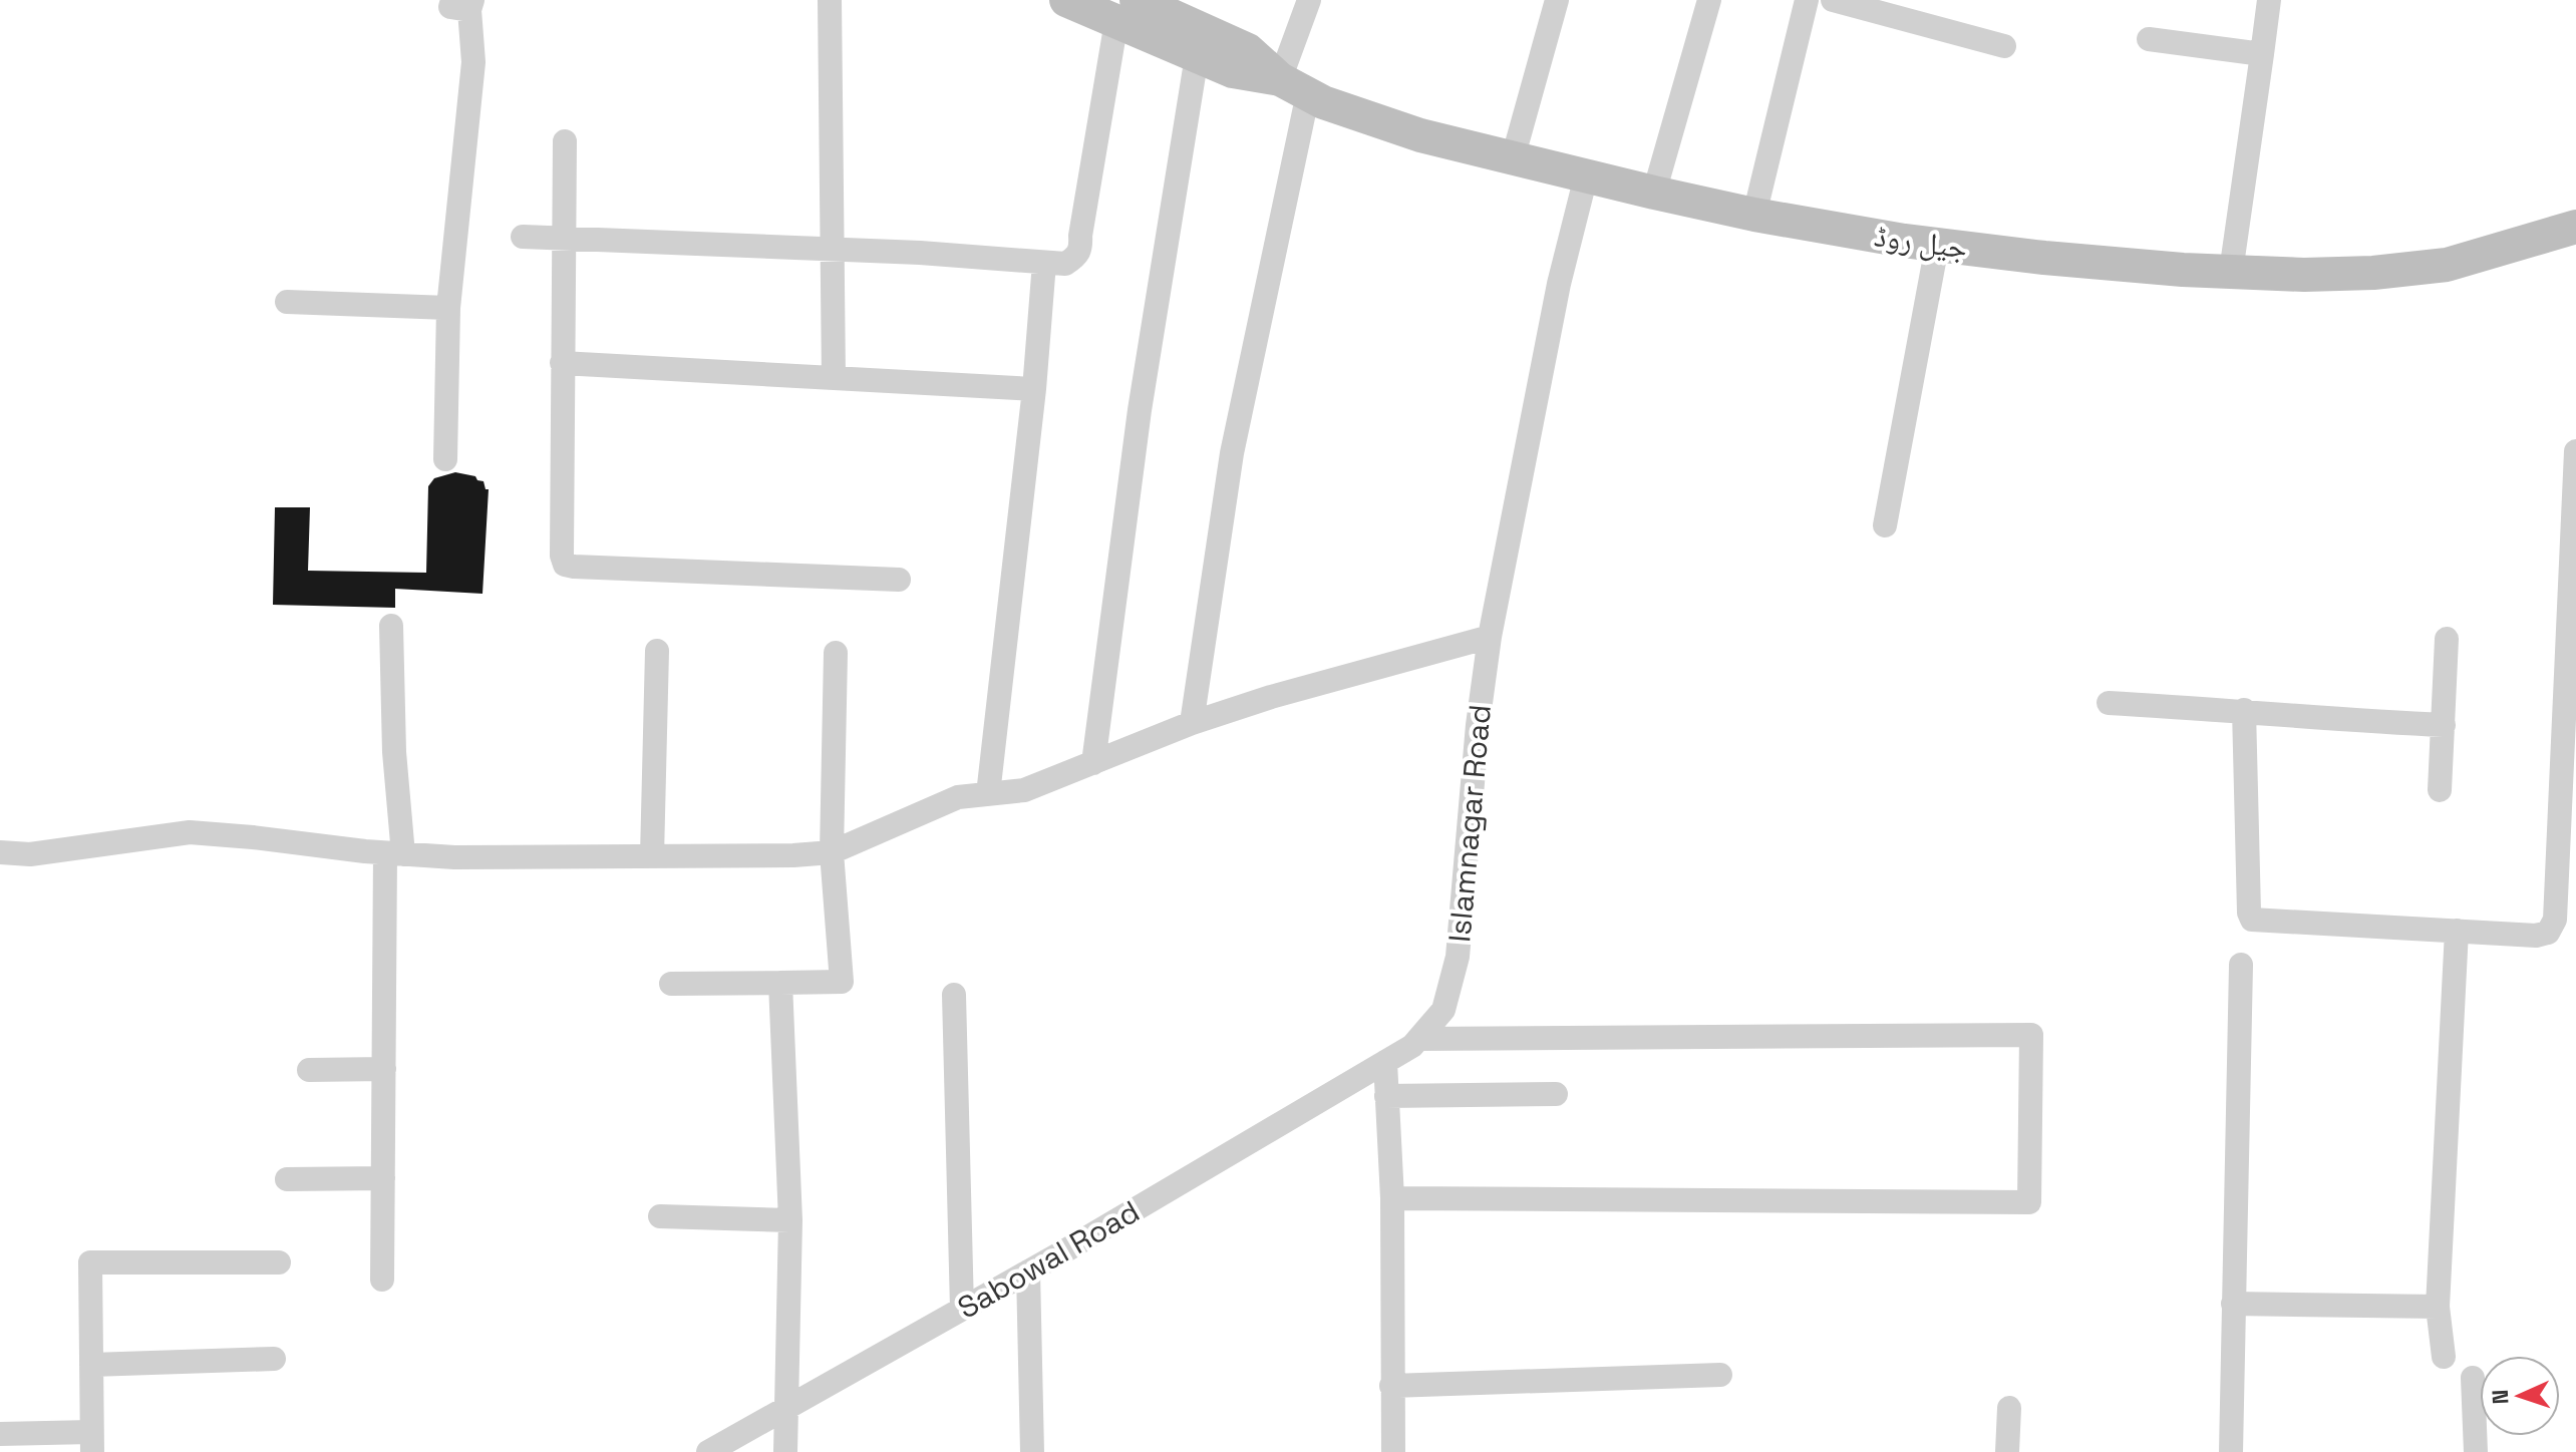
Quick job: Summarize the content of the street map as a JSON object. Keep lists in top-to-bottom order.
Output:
{
  "streets": {
    "main road": ["جیل روڈ"],
    "street": ["Islamnagar Road", "Sabowal Road"]
  },
  "crossings": [
    ["جیل روڈ", "Islamnagar Road"],
    ["Islamnagar Road", "Sabowal Road"]
  ],
  "north": "left"
}
